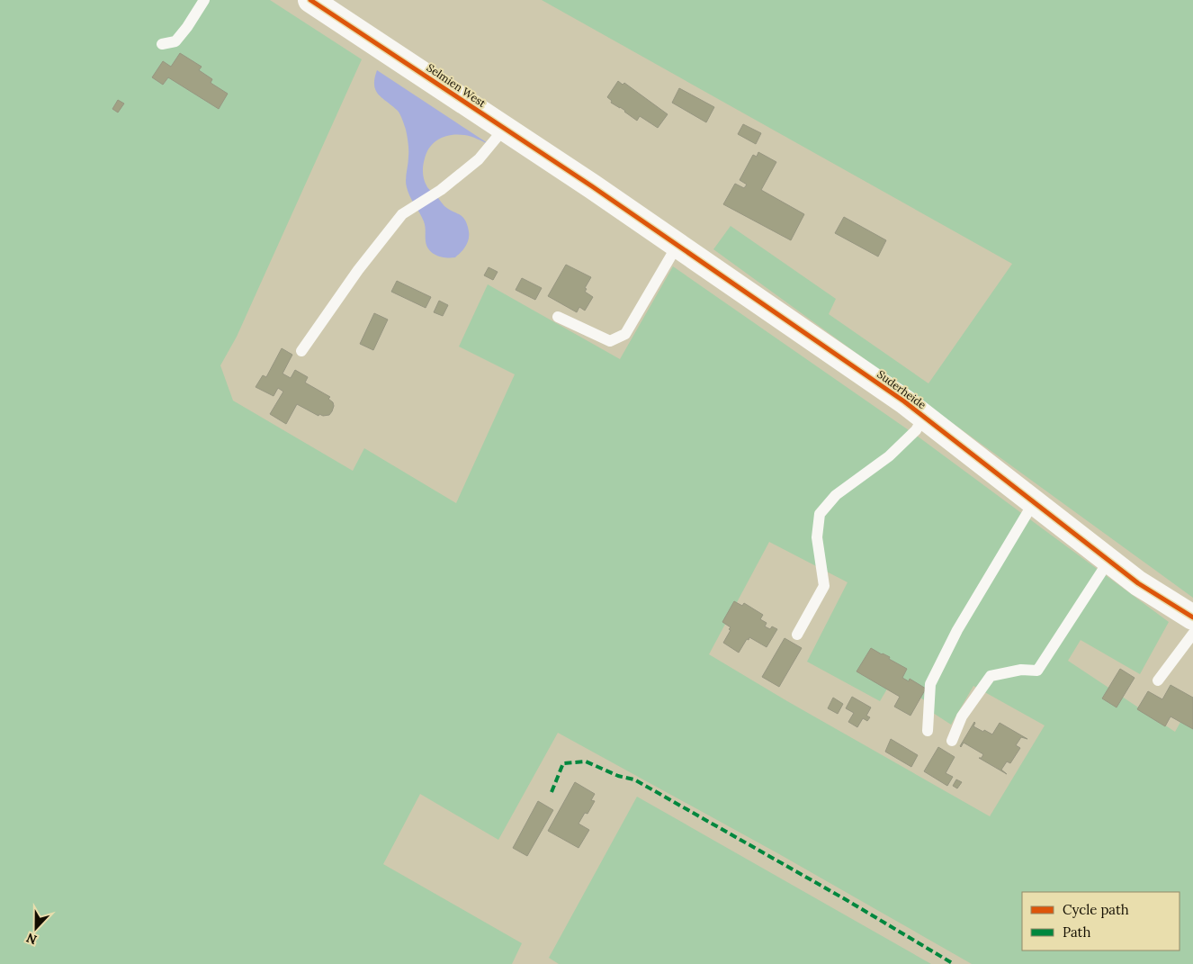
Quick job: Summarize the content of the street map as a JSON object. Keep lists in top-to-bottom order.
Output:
{
  "streets": {
    "street": ["Selmien West", "Suderheide"]
  },
  "crossings": [
    ["Selmien West", "Suderheide"]
  ],
  "legend": ["Cycle path", "Path"],
  "north": "bottom"
}
